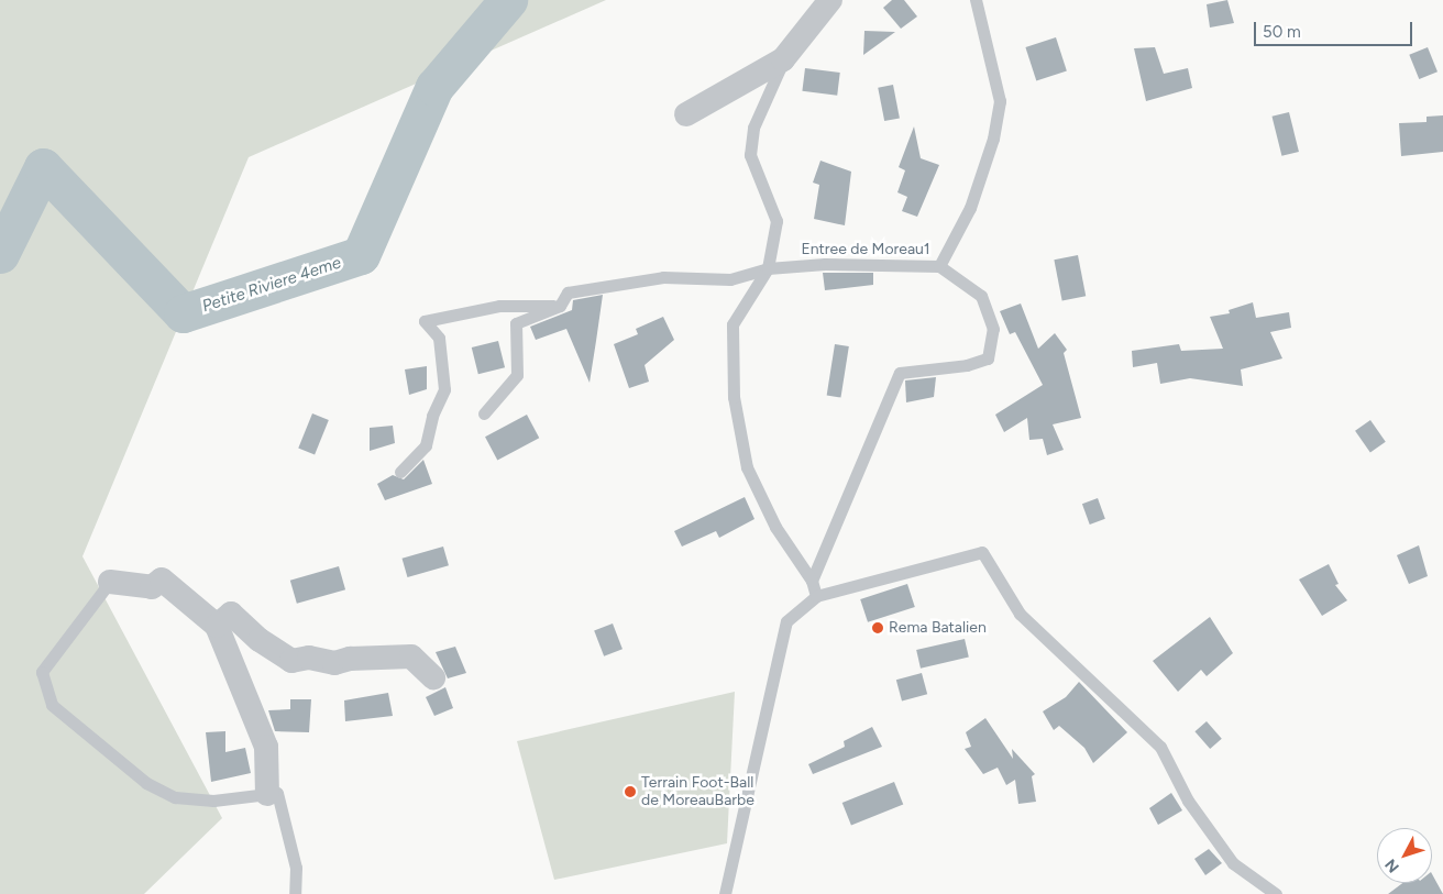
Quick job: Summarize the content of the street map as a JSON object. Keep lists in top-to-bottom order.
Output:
{
  "streets": {
    "lane": ["Entree de Moreau1"]
  },
  "water": ["Petite Riviere 4eme"],
  "places": ["Rema Batalien", "Terrain Foot-Ball de MoreauBarbe"],
  "scale_bar": "50 m",
  "north": "bottom left"
}
